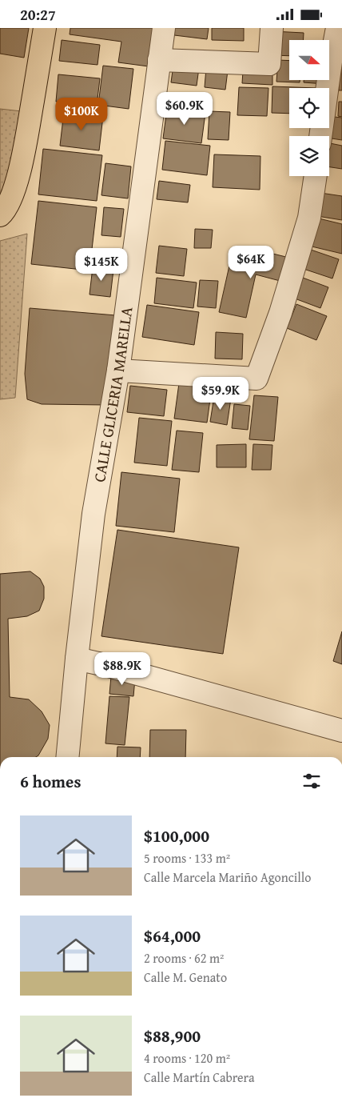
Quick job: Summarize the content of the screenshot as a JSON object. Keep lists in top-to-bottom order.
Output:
{
  "streets": {
    "street": ["CALLE GLICERIA MARELLA"]
  },
  "north": "right",
  "page": {
    "status": "20:27",
    "price": [
      "$60.9K",
      "$100K",
      "$64K",
      "$145K",
      "$59.9K",
      "$88.9K"
    ],
    "heading": "6 homes",
    "list": [
      {
        "name": "$100,000",
        "note": "5 rooms · 133 m² · Calle Marcela Mariño Agoncillo"
      },
      {
        "name": "$64,000",
        "note": "2 rooms · 62 m² · Calle M. Genato"
      },
      {
        "name": "$88,900",
        "note": "4 rooms · 120 m² · Calle Martín Cabrera"
      }
    ]
  }
}
